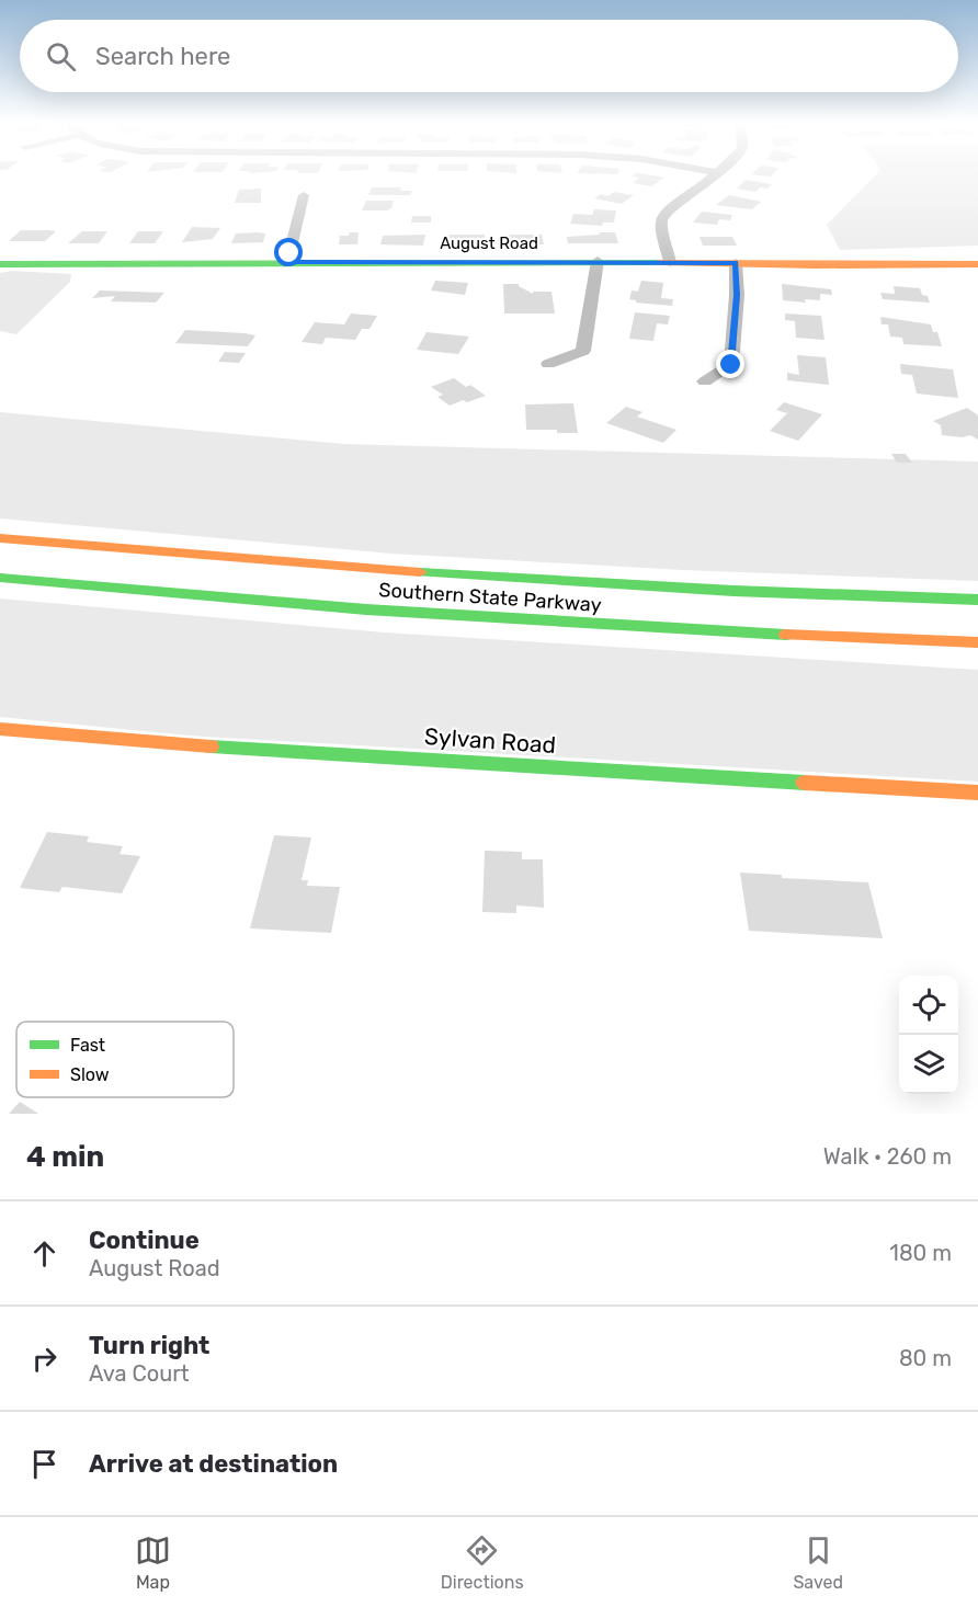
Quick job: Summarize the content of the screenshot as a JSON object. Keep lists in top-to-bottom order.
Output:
{
  "streets": {
    "main road": ["August Road", "Southern State Parkway", "Sylvan Road"]
  },
  "legend": ["Fast", "Slow"],
  "page": {
    "search": "Search here",
    "heading": ["4 min", "Walk · 260 m"],
    "list": [
      ["Continue", "August Road", "180 m"],
      ["Turn right", "Ava Court", "80 m"],
      "Arrive at destination"
    ],
    "nav": ["Map", "Directions", "Saved"]
  }
}
